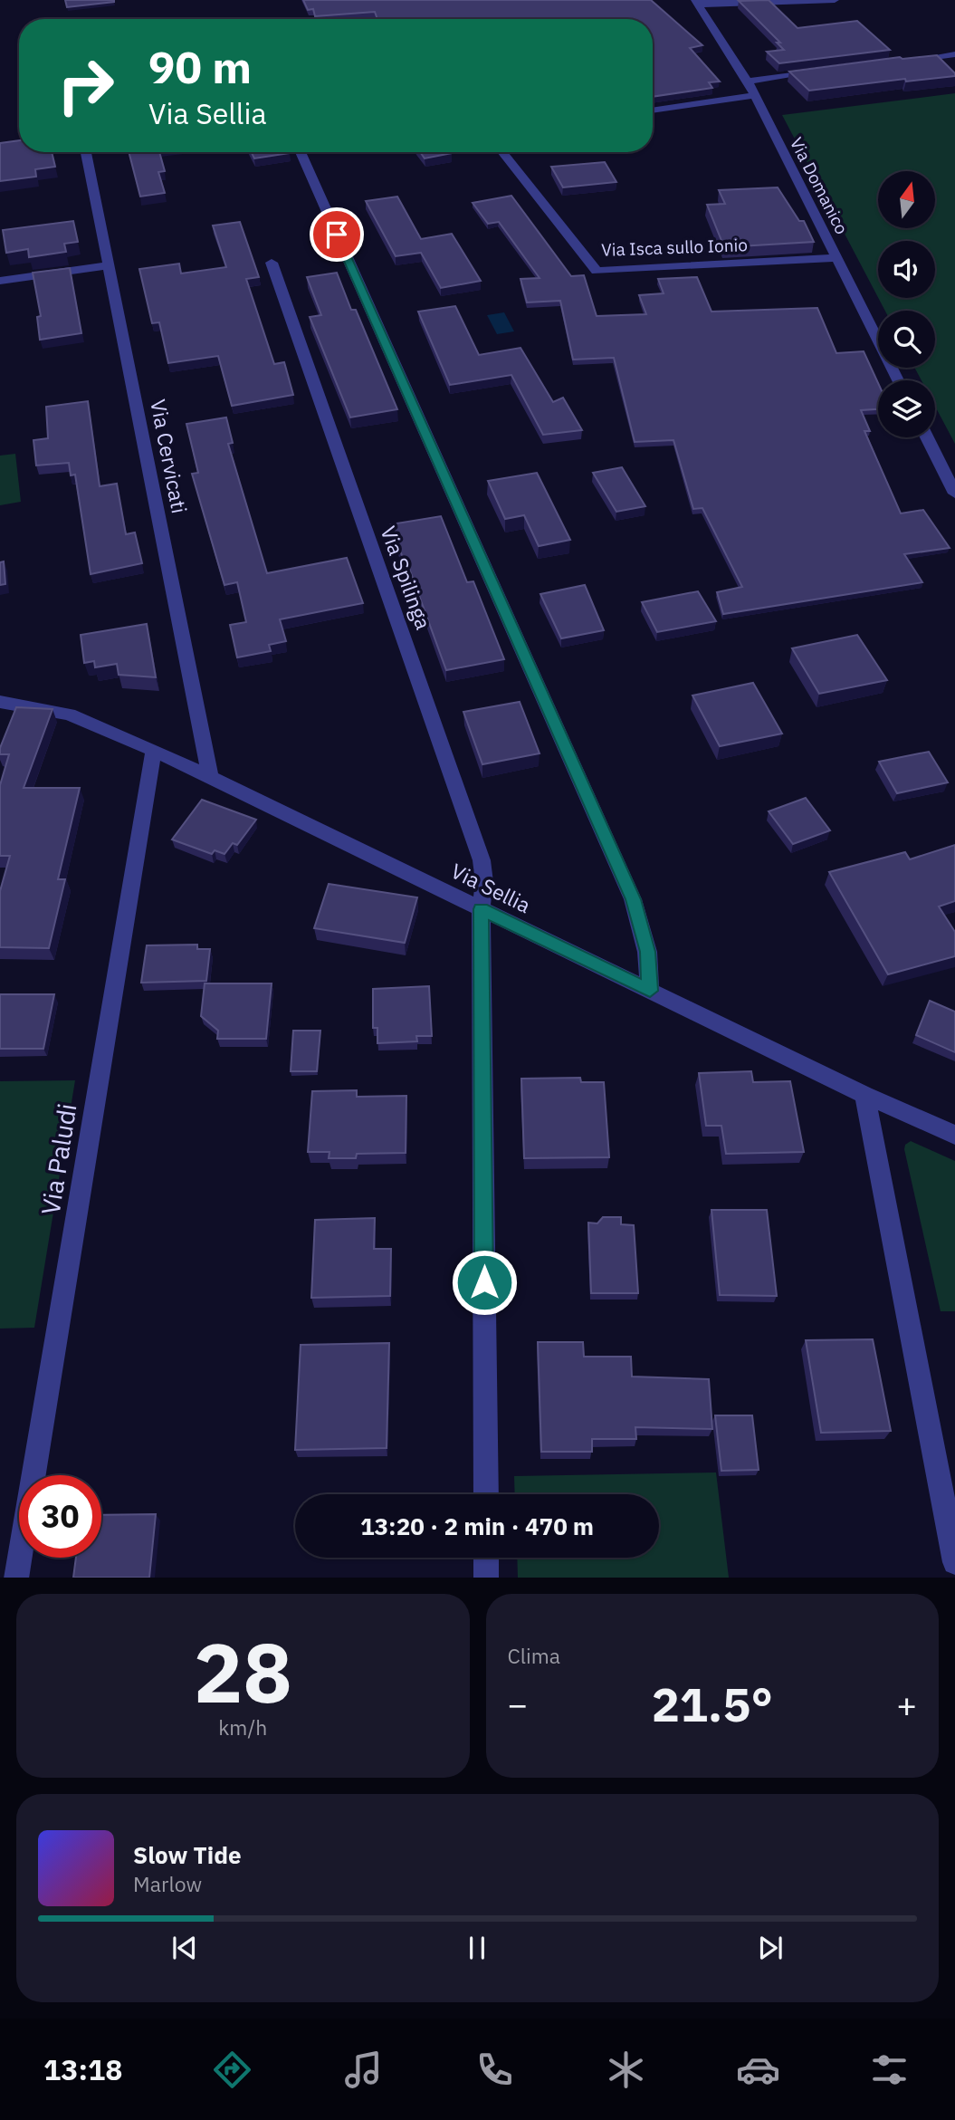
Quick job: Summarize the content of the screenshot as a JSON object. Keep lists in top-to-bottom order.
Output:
{
  "streets": {
    "street": [
      "Via Domanico",
      "Via Isca sullo Ionio",
      "Via Cervicati",
      "Via Spilinga",
      "Via Sellia",
      "Via Paludi"
    ]
  },
  "crossings": [
    ["Via Domanico", "Via Isca sullo Ionio"],
    ["Via Cervicati", "Via Sellia"],
    ["Via Spilinga", "Via Sellia"],
    ["Via Sellia", "Via Paludi"]
  ],
  "north": "top",
  "page": {
    "turn": ["90 m", "Via Sellia"],
    "limit": "30",
    "trip": "13:20 · 2 min · 470 m",
    "tile": [
      ["28", "km/h"],
      "Clima"
    ],
    "heat": ["−", "21.5°", "+"],
    "song": ["Slow Tide", "Marlow"],
    "tabs": "13:18"
  }
}
